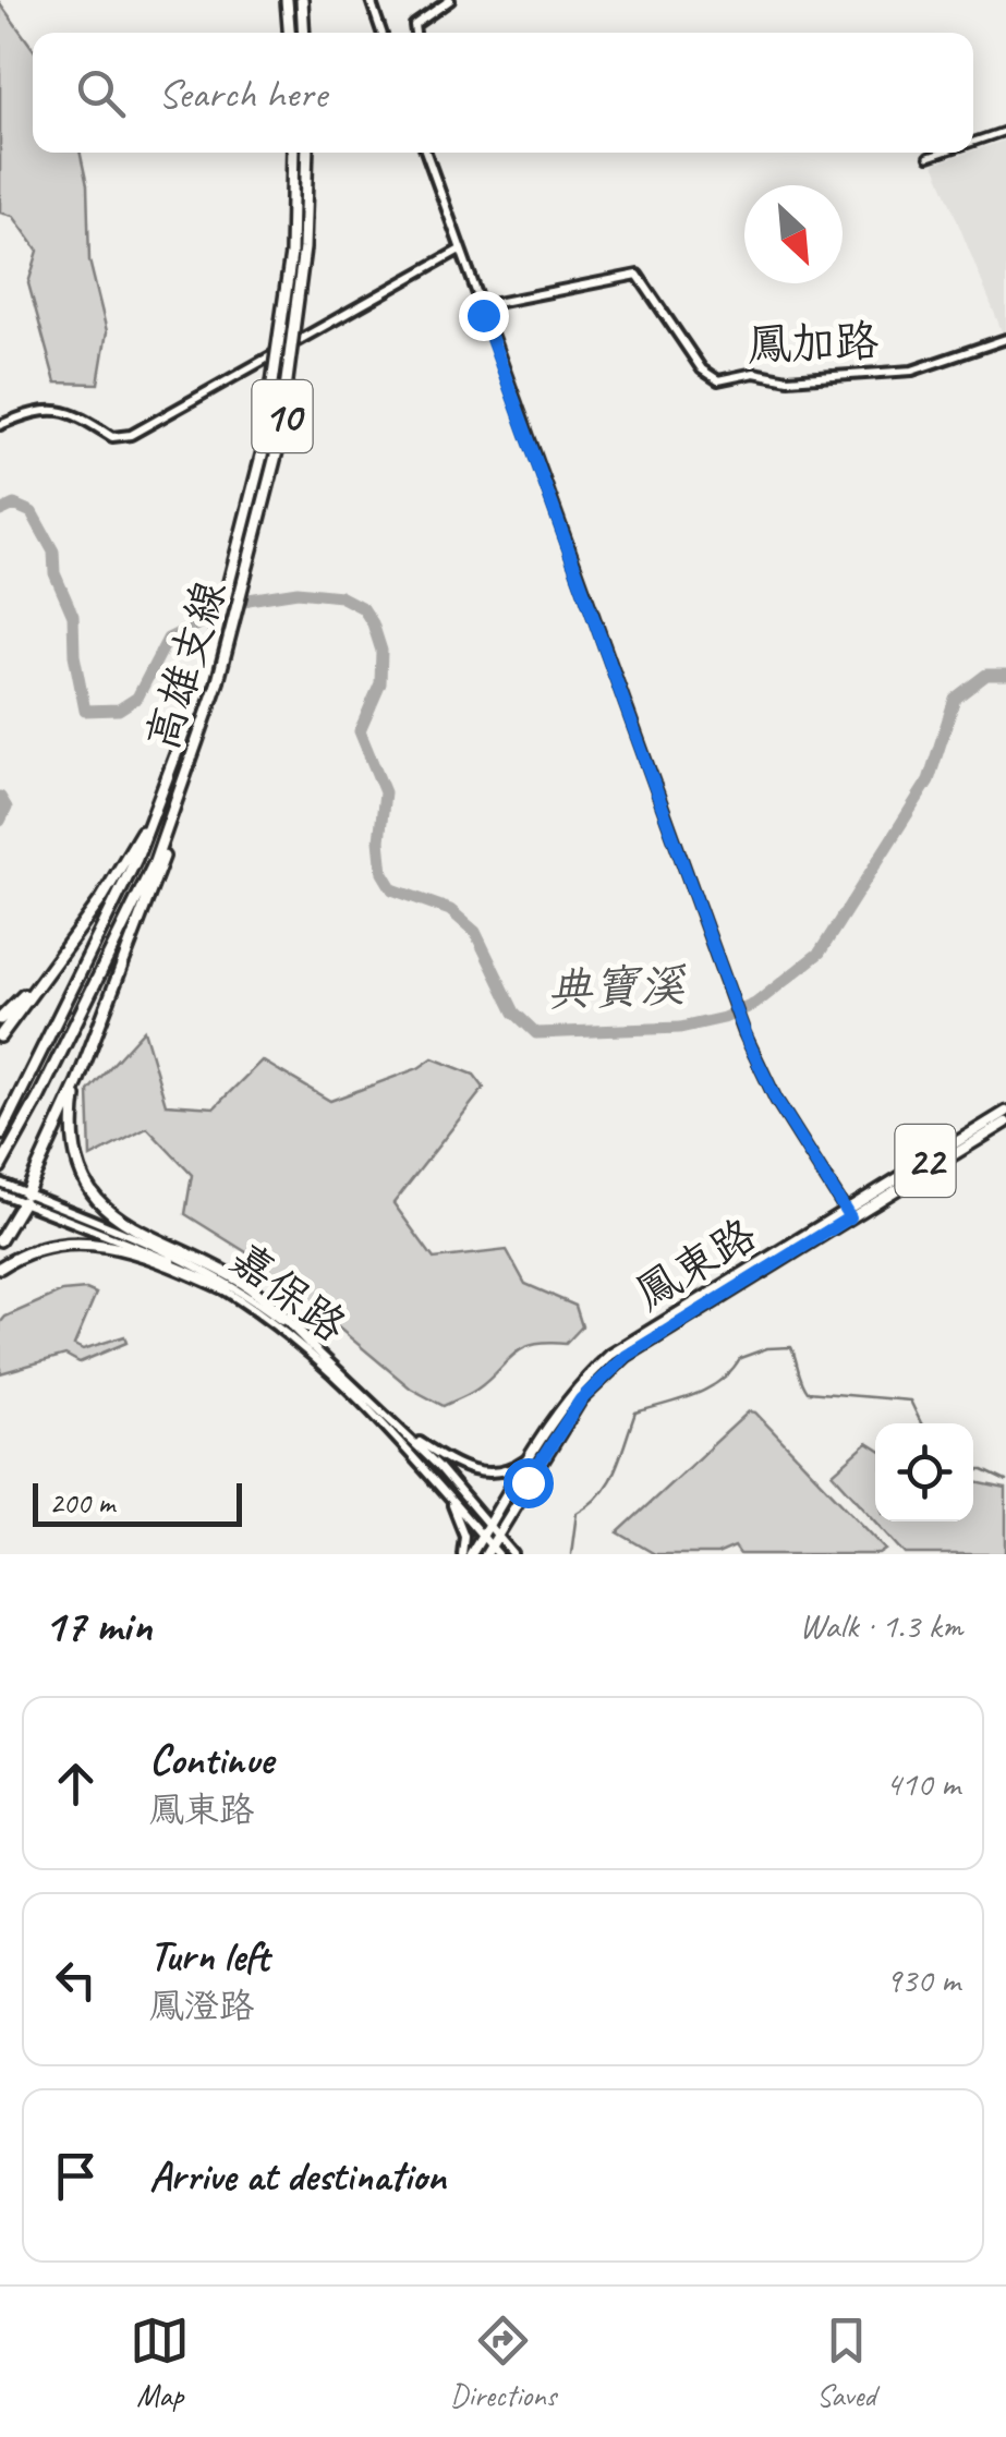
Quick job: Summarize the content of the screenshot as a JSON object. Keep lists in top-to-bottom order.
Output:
{
  "streets": {
    "highway": ["10", "高雄支線"],
    "main road": ["22", "鳳東路"],
    "street": ["鳳加路", "嘉保路"]
  },
  "crossings": [
    ["22", "鳳東路"],
    ["22", "嘉保路"],
    ["鳳東路", "嘉保路"]
  ],
  "water": ["典寶溪"],
  "scale_bar": "200 m",
  "north": "bottom right",
  "page": {
    "search": "Search here",
    "scale": "200 m",
    "heading": ["17 min", "Walk · 1.3 km"],
    "list": [
      ["Continue", "鳳東路", "410 m"],
      ["Turn left", "鳳澄路", "930 m"],
      "Arrive at destination"
    ],
    "nav": ["Map", "Directions", "Saved"]
  }
}
